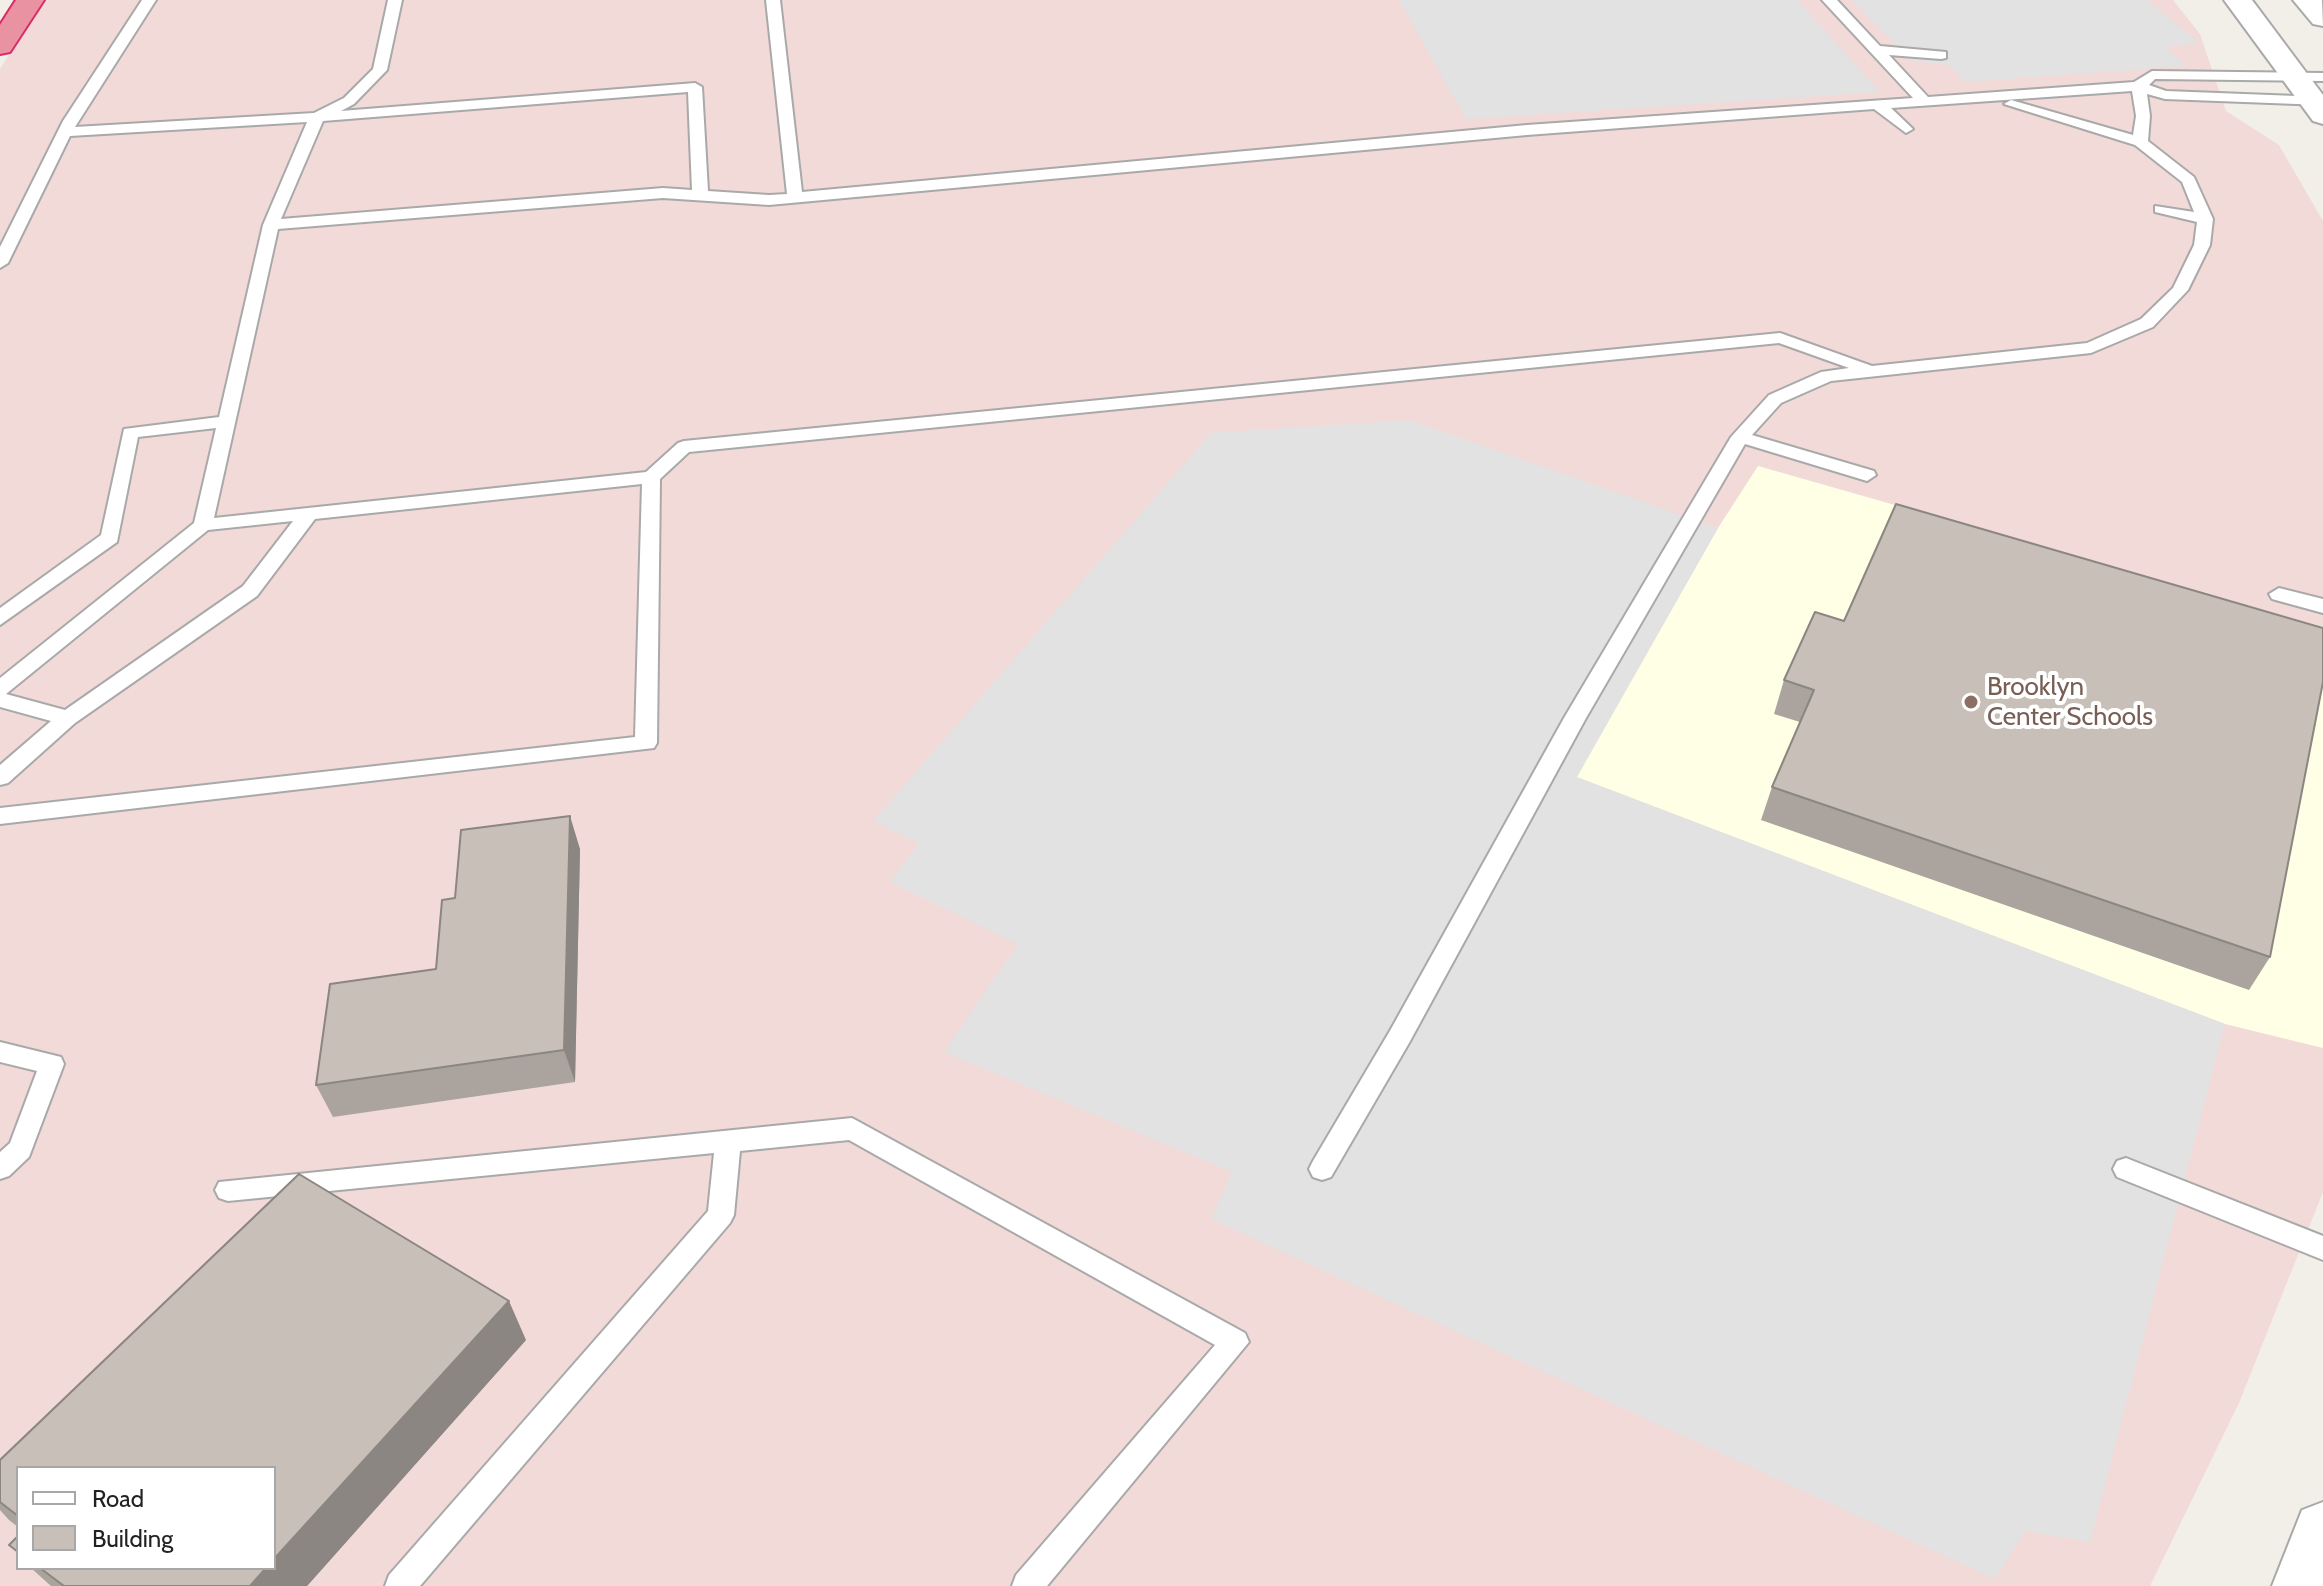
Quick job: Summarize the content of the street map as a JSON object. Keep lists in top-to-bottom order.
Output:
{
  "places": ["Brooklyn Center Schools"],
  "legend": ["Road", "Building"]
}
